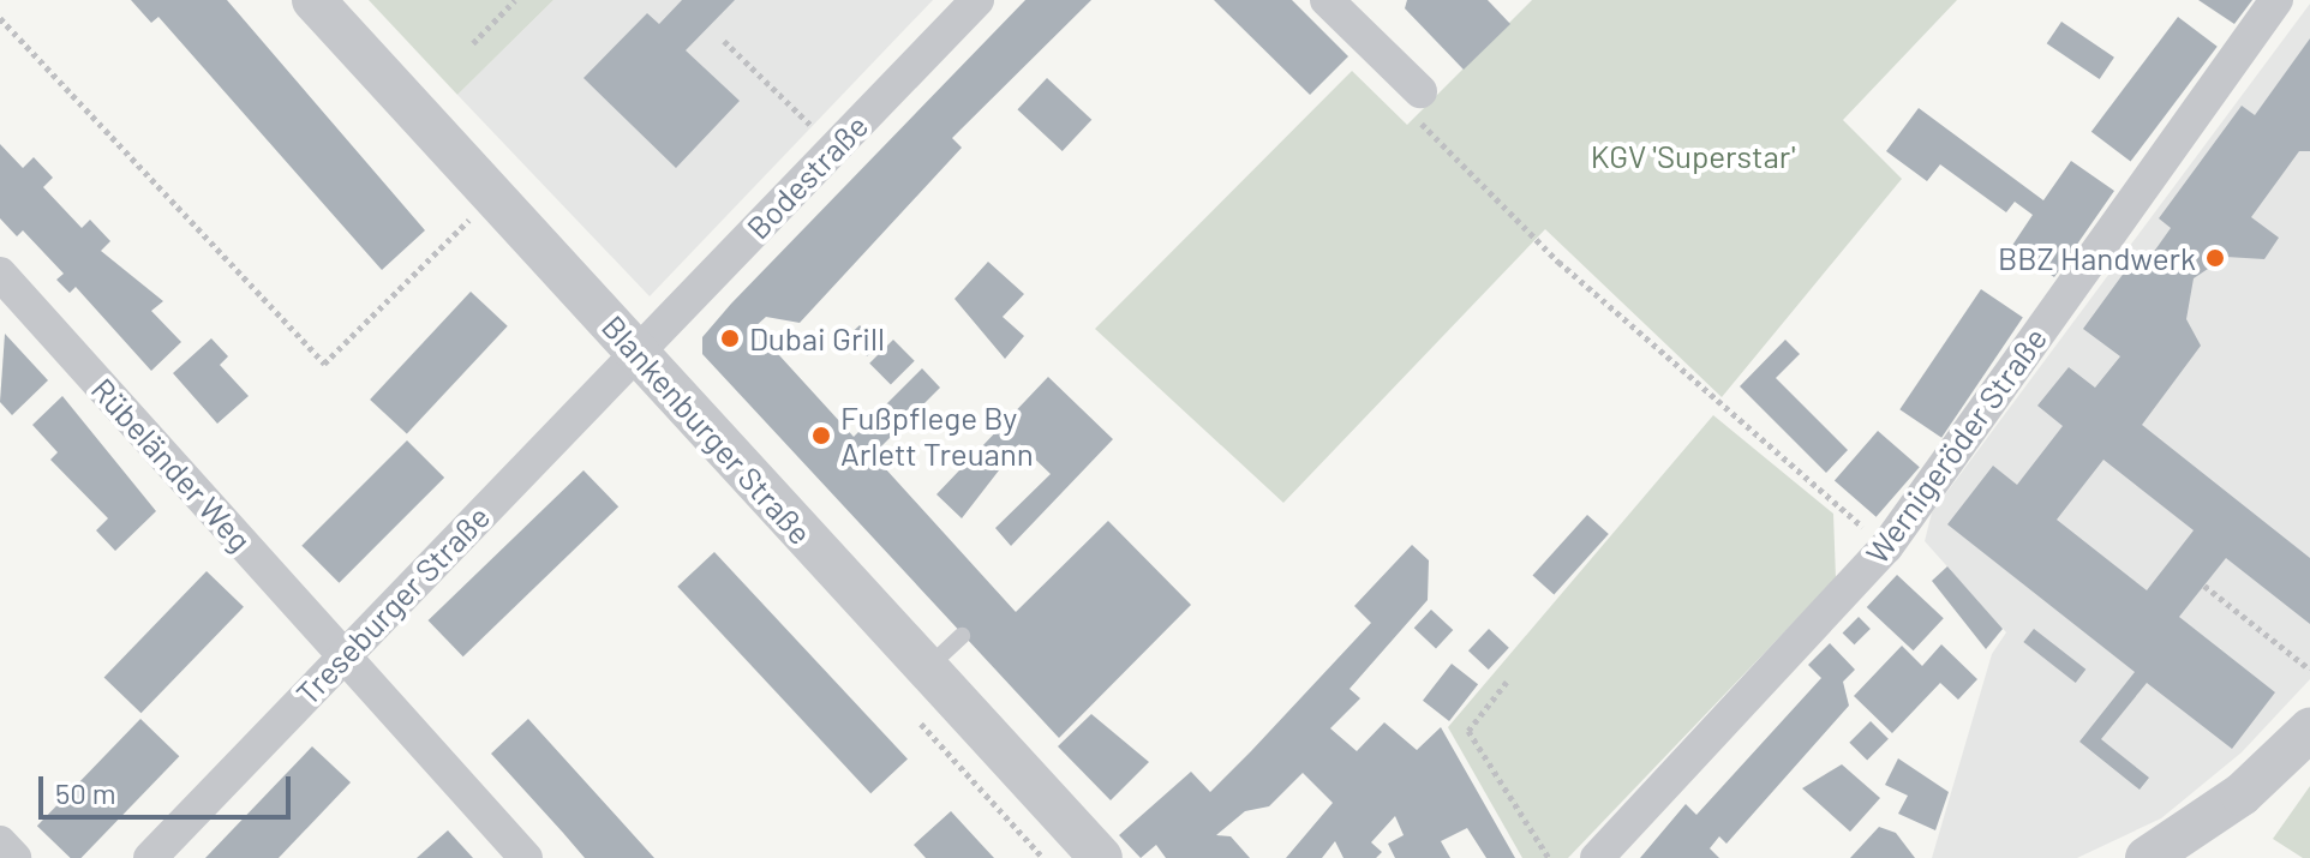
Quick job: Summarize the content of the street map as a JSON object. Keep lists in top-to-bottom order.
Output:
{
  "streets": {
    "street": [
      "Bodestraße",
      "Blankenburger Straße",
      "Wernigeröder Straße",
      "Rübeländer Weg",
      "Treseburger Straße"
    ]
  },
  "crossings": [
    ["Bodestraße", "Blankenburger Straße"],
    ["Bodestraße", "Treseburger Straße"],
    ["Blankenburger Straße", "Treseburger Straße"],
    ["Rübeländer Weg", "Treseburger Straße"]
  ],
  "parks": ["KGV 'Superstar'"],
  "places": ["BBZ Handwerk", "Dubai Grill", "Fußpflege By Arlett Treuann"],
  "scale_bar": "50 m"
}
